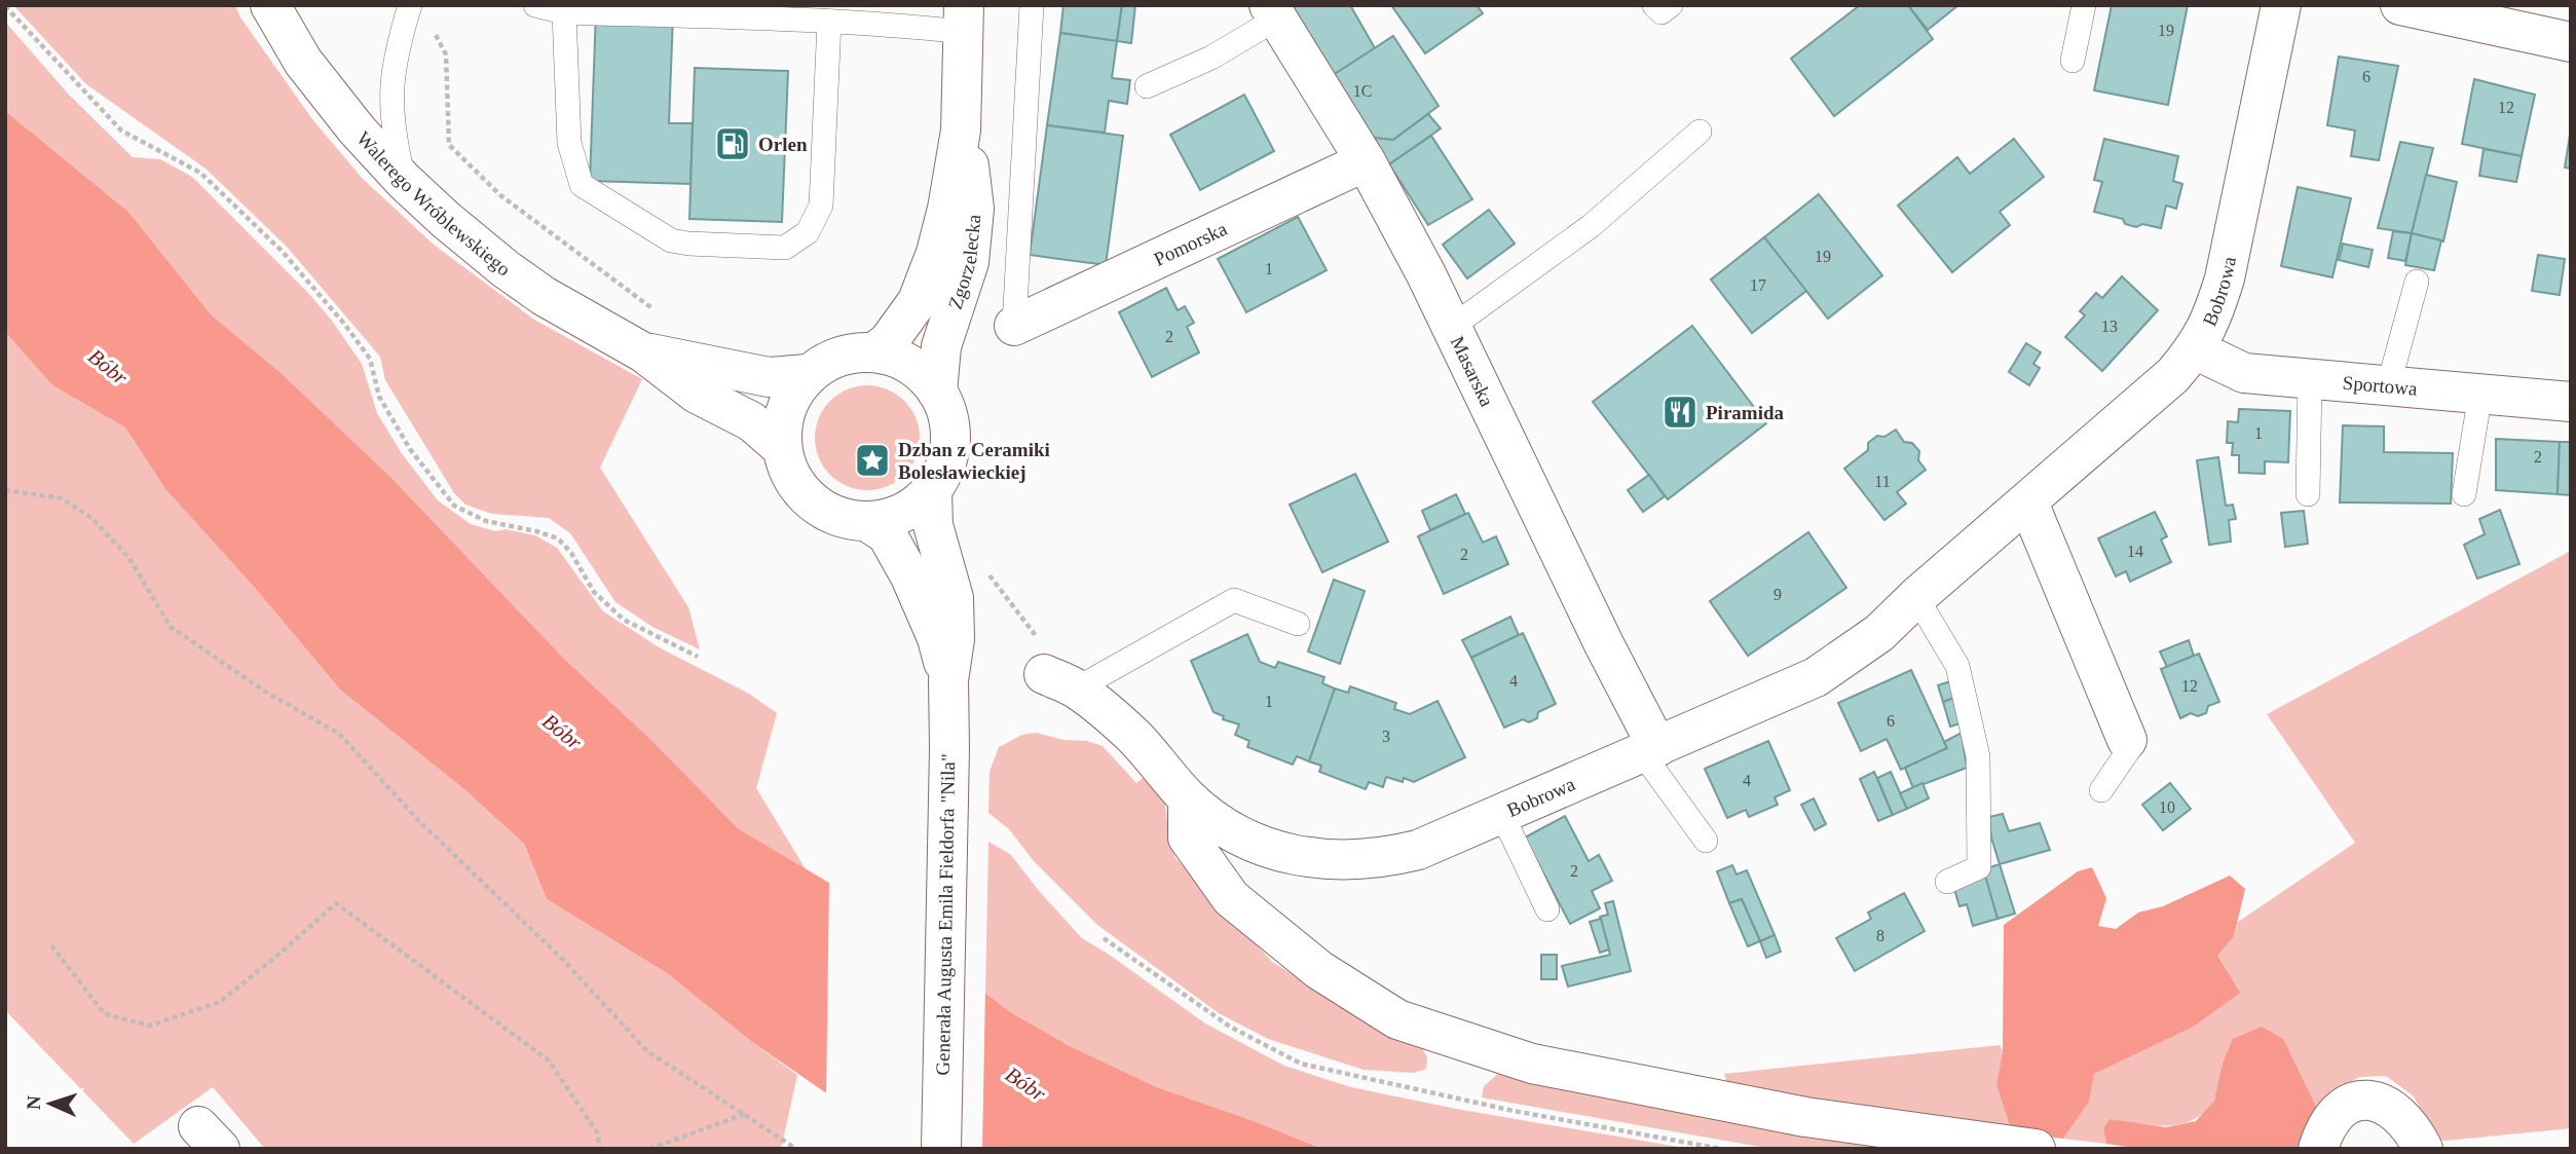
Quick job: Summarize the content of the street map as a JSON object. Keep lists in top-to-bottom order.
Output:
{
  "streets": {
    "street": [
      "Walerego Wróblewskiego",
      "Pomorska",
      "Zgorzelecka",
      "Bobrowa",
      "Masarska",
      "Sportowa",
      "Generała Augusta Emila Fieldorfa \"Nila\""
    ]
  },
  "crossings": [
    ["Walerego Wróblewskiego", "Zgorzelecka"],
    ["Walerego Wróblewskiego", "Generała Augusta Emila Fieldorfa \"Nila\""],
    ["Pomorska", "Masarska"],
    ["Zgorzelecka", "Generała Augusta Emila Fieldorfa \"Nila\""],
    ["Bobrowa", "Masarska"],
    ["Bobrowa", "Sportowa"]
  ],
  "water": ["Bóbr"],
  "places": {
    "fuel station": ["Orlen"],
    "restaurant": ["Piramida"],
    "place": ["Dzban z Ceramiki Bolesławieckiej"]
  },
  "house_numbers": [
    "19",
    "6",
    "1C",
    "12",
    "19",
    "1",
    "17",
    "13",
    "2",
    "1",
    "2",
    "11",
    "14",
    "2",
    "9",
    "4",
    "12",
    "1",
    "6",
    "3",
    "4",
    "10",
    "2",
    "8"
  ],
  "north": "left"
}
